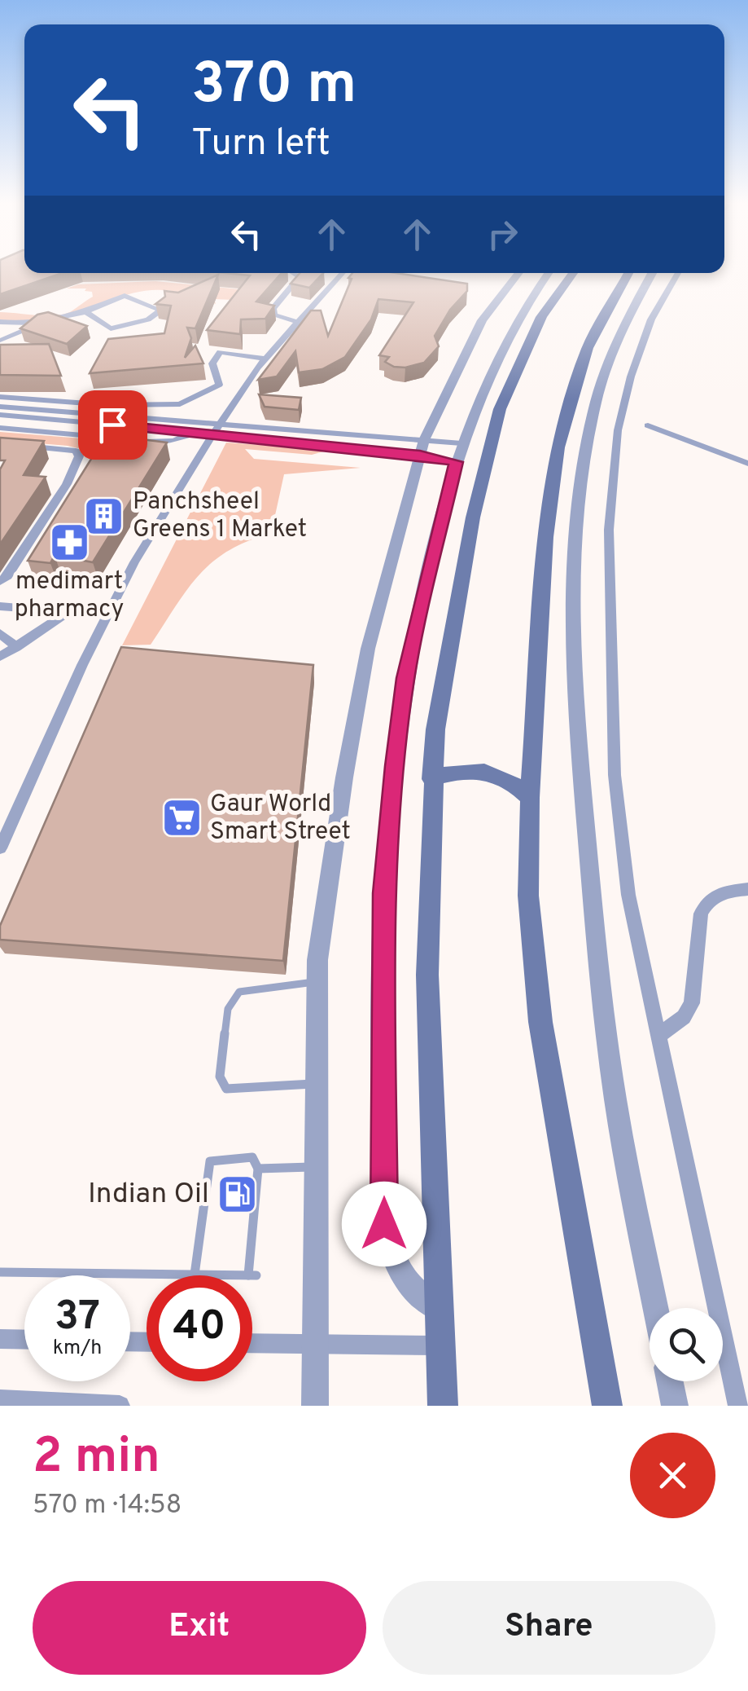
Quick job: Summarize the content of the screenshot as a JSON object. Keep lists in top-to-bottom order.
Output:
{
  "places": {
    "building": ["Panchsheel Greens 1 Market"],
    "pharmacy": ["medimart pharmacy"],
    "supermarket": ["Gaur World Smart Street"],
    "fuel station": ["Indian Oil"]
  },
  "page": {
    "turn": ["370 m", "Turn left"],
    "speed": "37 km/h",
    "limit": "40",
    "heading": ["2 min", "570 m · 14:58"],
    "buttons": ["Exit", "Share"]
  }
}
